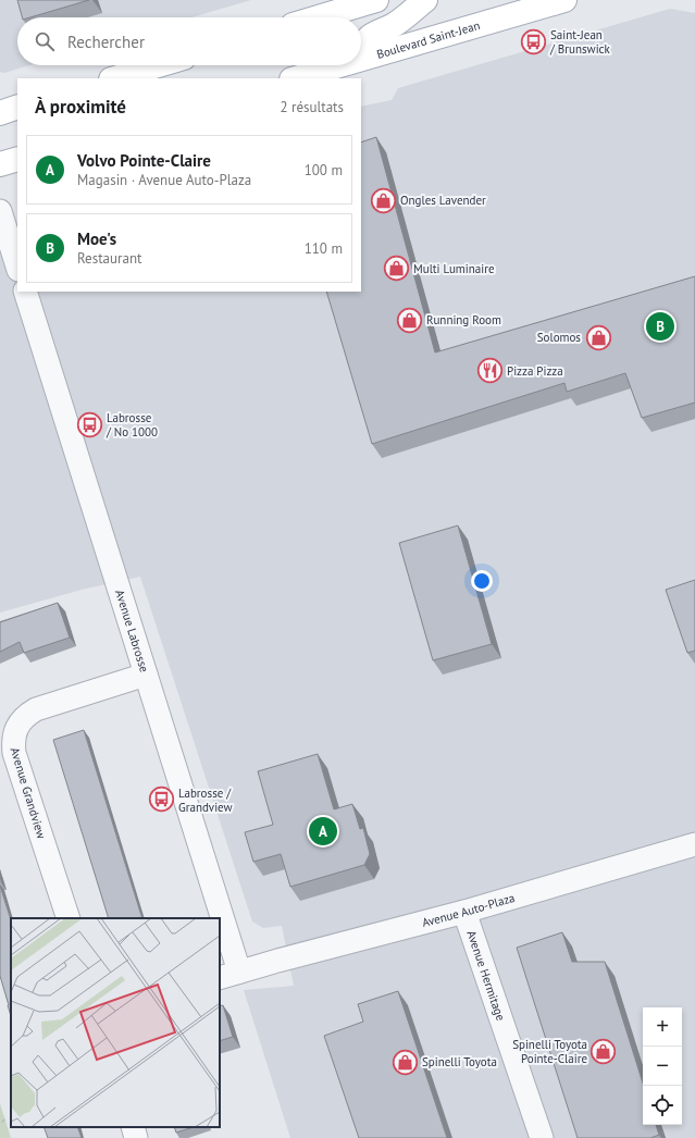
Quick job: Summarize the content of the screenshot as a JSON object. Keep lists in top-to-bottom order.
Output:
{
  "streets": {
    "main road": ["Boulevard Saint-Jean"],
    "street": [
      "Avenue Labrosse",
      "Avenue Grandview",
      "Avenue Auto-Plaza",
      "Avenue Hermitage"
    ]
  },
  "crossings": [
    ["Avenue Labrosse", "Avenue Grandview"],
    ["Avenue Labrosse", "Avenue Auto-Plaza"],
    ["Avenue Auto-Plaza", "Avenue Hermitage"]
  ],
  "places": {
    "bus stop": ["Saint-Jean / Brunswick", "Labrosse / No 1000", "Labrosse / Grandview"],
    "shop": [
      "Ongles Lavender",
      "Multi Luminaire",
      "Running Room",
      "Solomos",
      "Spinelli Toyota Pointe-Claire",
      "Spinelli Toyota"
    ],
    "restaurant": ["Pizza Pizza"]
  },
  "page": {
    "search": "Rechercher",
    "heading": ["À proximité", "2 résultats"],
    "list": [
      {
        "mark": "A",
        "name": "Volvo Pointe-Claire",
        "note": "Magasin · Avenue Auto-Plaza",
        "value": "100 m"
      },
      {
        "mark": "B",
        "name": "Moe's",
        "note": "Restaurant",
        "value": "110 m"
      }
    ],
    "pins": ["B", "A"],
    "map_buttons": ["+", "−"]
  }
}
